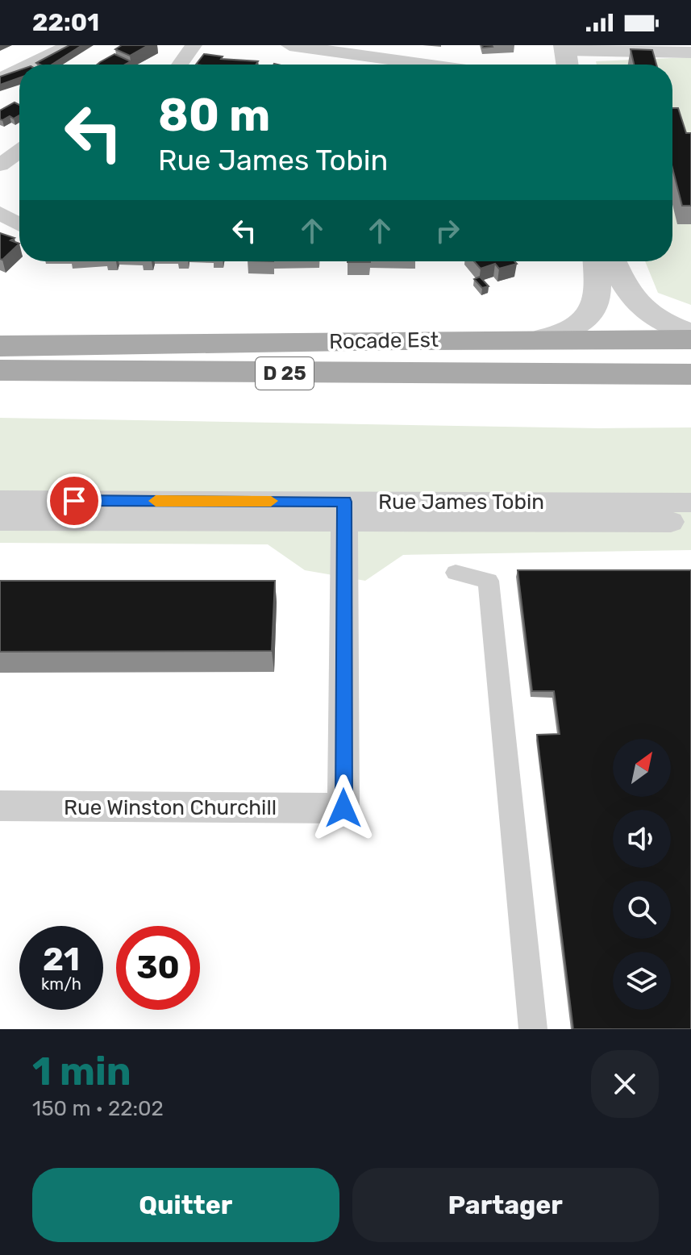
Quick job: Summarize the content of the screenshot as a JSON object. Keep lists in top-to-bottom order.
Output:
{
  "streets": {
    "main road": ["Rocade Est", "D 25"],
    "street": ["Rue James Tobin", "Rue Winston Churchill"]
  },
  "crossings": [
    ["Rue James Tobin", "Rue Winston Churchill"]
  ],
  "north": "top right",
  "page": {
    "status": "22:01",
    "turn": ["80 m", "Rue James Tobin"],
    "speed": "21 km/h",
    "limit": "30",
    "heading": ["1 min", "150 m · 22:02"],
    "buttons": ["Quitter", "Partager"]
  }
}
